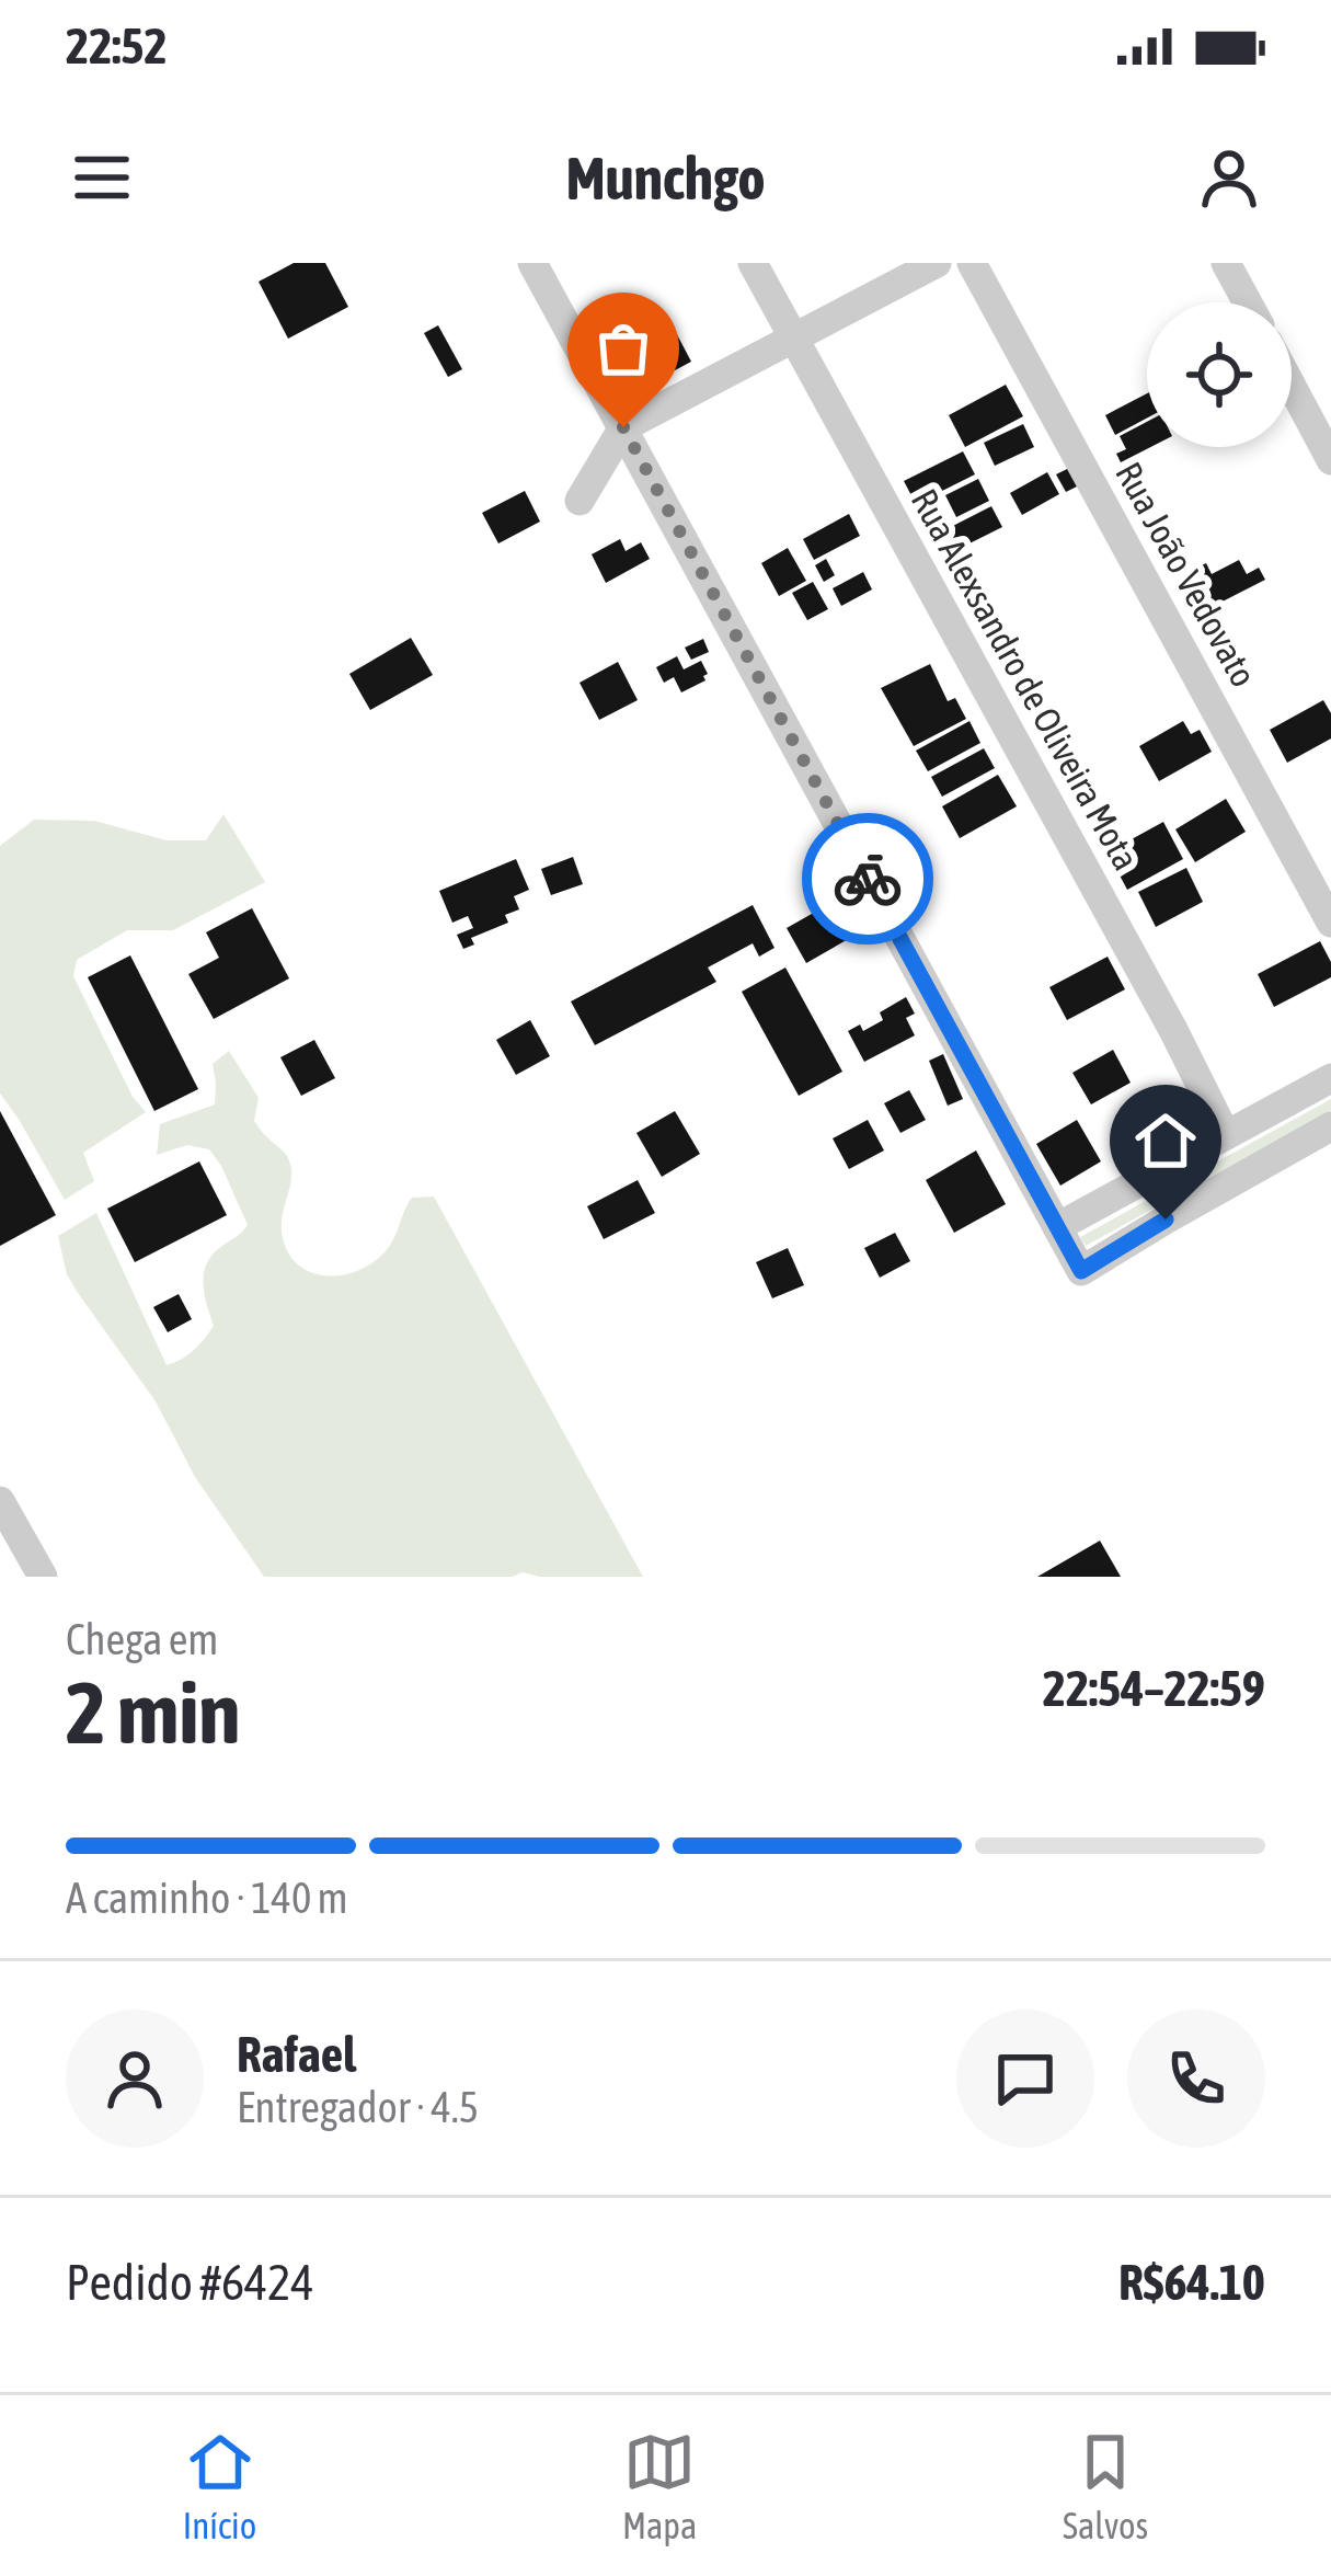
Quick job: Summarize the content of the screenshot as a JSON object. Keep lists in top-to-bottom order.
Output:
{
  "streets": {
    "street": ["Rua João Vedovato", "Rua Alexsandro de Oliveira Mota"]
  },
  "page": {
    "status": "22:52",
    "header": "Munchgo",
    "heading": ["2 min", "Chega em", "22:54–22:59"],
    "panel": [
      "Rafael",
      "Entregador · 4.5",
      "Pedido #6424",
      "R$64.10"
    ],
    "bar": "A caminho · 140 m",
    "tabs": ["Início", "Mapa", "Salvos"]
  }
}
